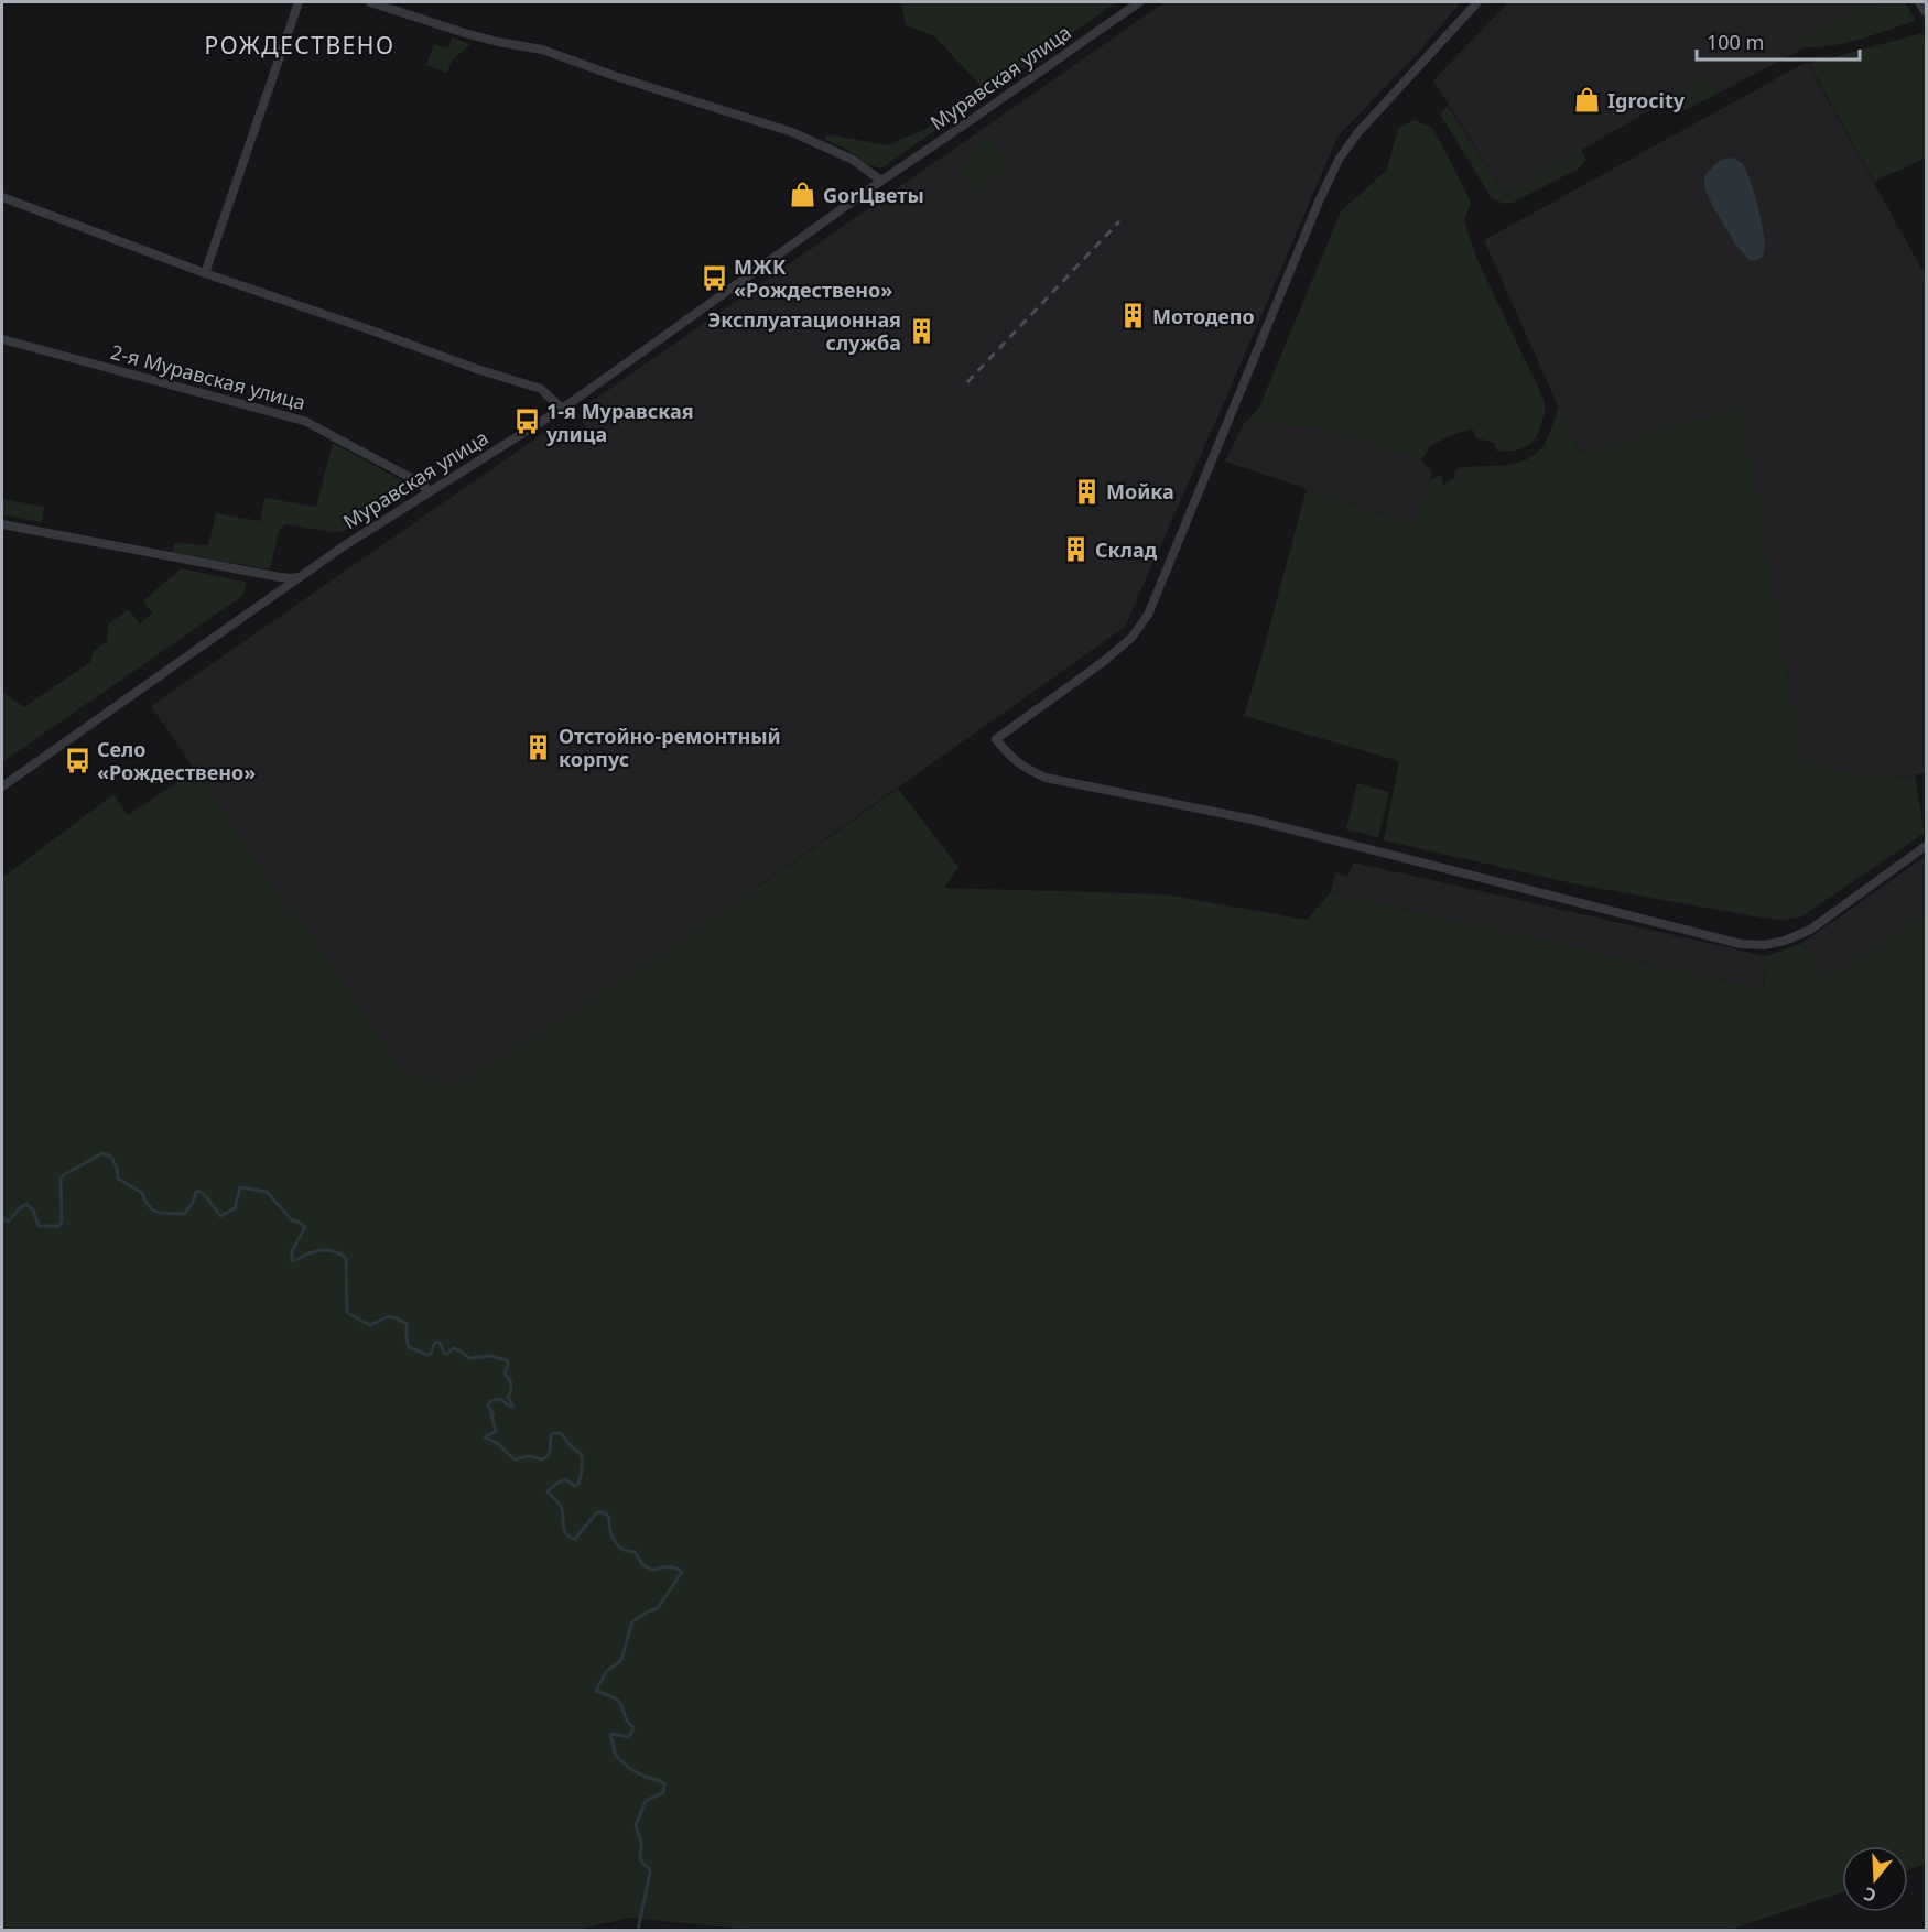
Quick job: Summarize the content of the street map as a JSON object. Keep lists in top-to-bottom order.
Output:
{
  "streets": {
    "street": ["Муравская улица", "2-я Муравская улица"]
  },
  "crossings": [
    ["Муравская улица", "2-я Муравская улица"]
  ],
  "districts": ["РОЖДЕСТВЕНО"],
  "places": {
    "shop": ["Igrocity", "GorЦветы"],
    "bus stop": ["МЖК «Рождествено»", "1-я Муравская улица", "Село «Рождествено»"],
    "building": [
      "Мотодепо",
      "Эксплуатационная служба",
      "Мойка",
      "Склад",
      "Отстойно-ремонтный корпус"
    ]
  },
  "scale_bar": "100 m",
  "north": "bottom"
}
